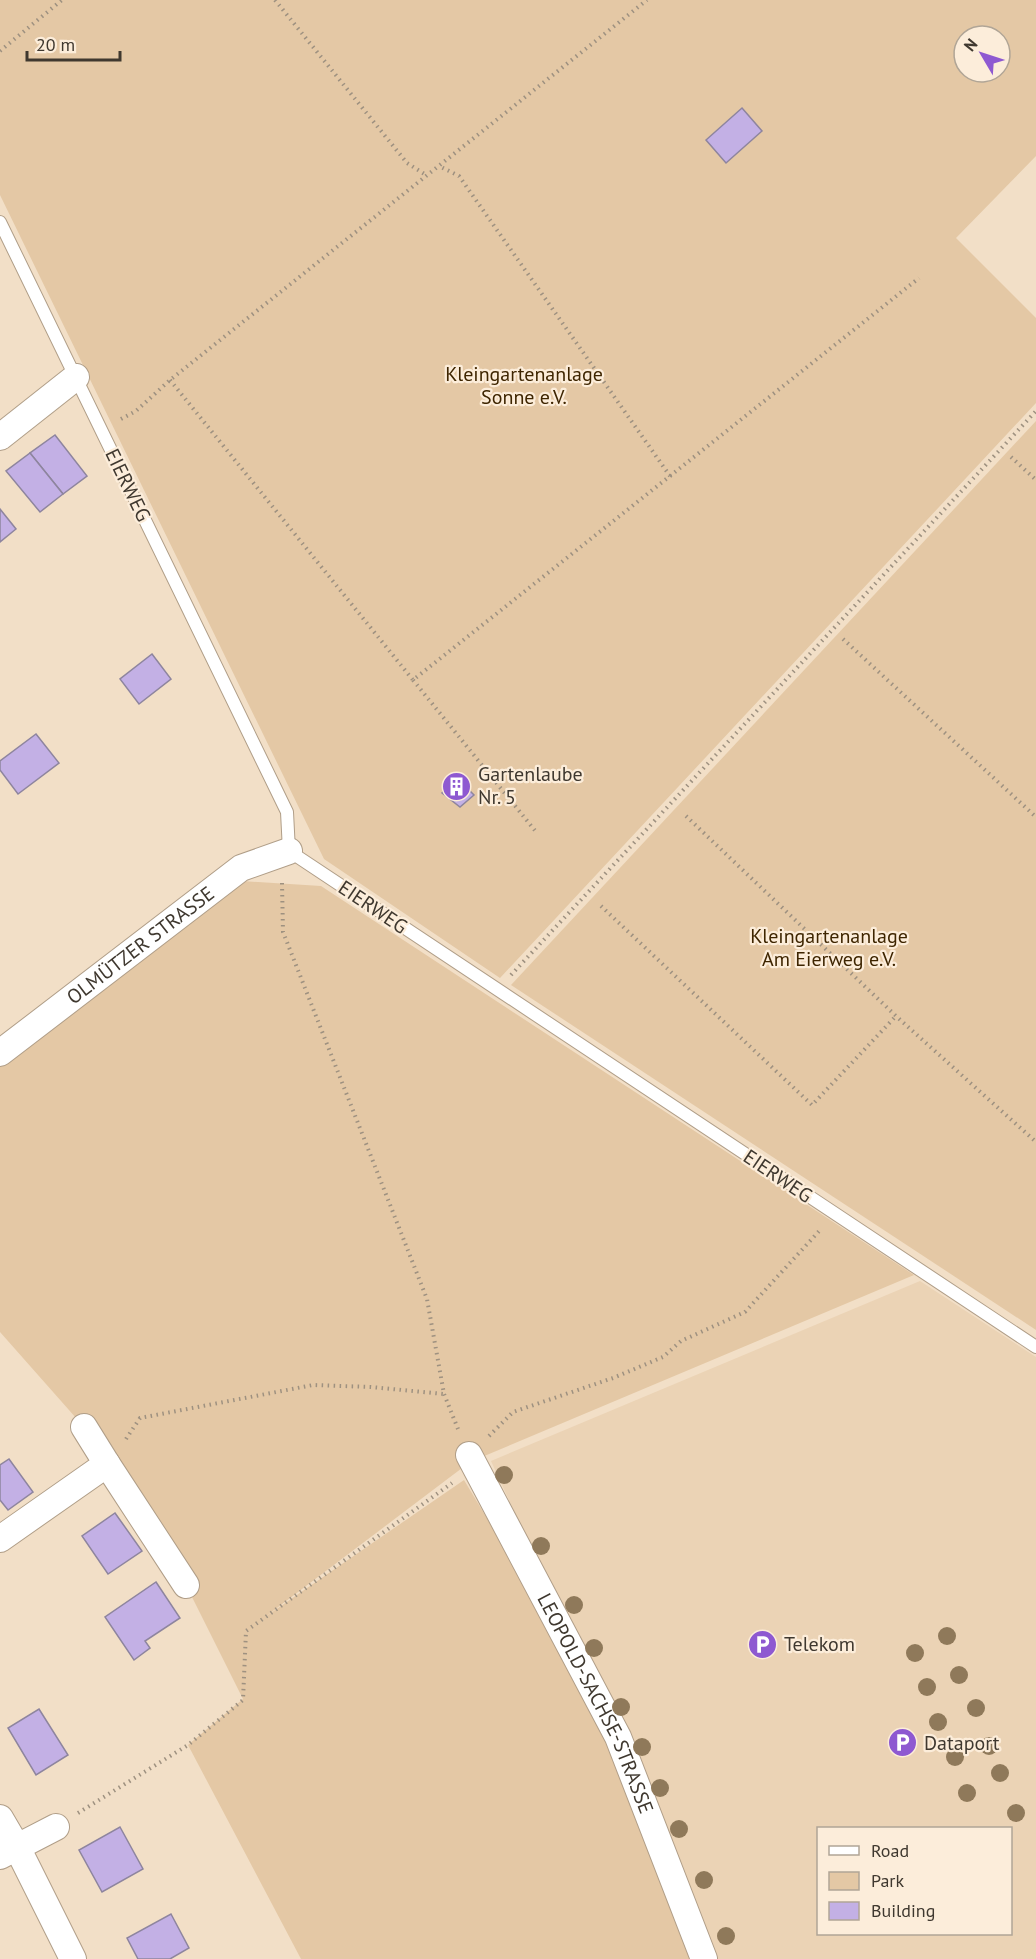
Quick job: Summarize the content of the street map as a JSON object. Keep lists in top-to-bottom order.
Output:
{
  "streets": {
    "street": ["OLMÜTZER STRASSE", "LEOPOLD-SACHSE-STRASSE"],
    "lane": ["EIERWEG"]
  },
  "crossings": [
    ["EIERWEG", "OLMÜTZER STRASSE"]
  ],
  "parks": ["Kleingartenanlage Sonne e.V.", "Kleingartenanlage Am Eierweg e.V."],
  "places": {
    "building": ["Gartenlaube Nr. 5"],
    "parking": ["Telekom", "Dataport"]
  },
  "legend": ["Road", "Park", "Building"],
  "scale_bar": "20 m",
  "north": "top left"
}
